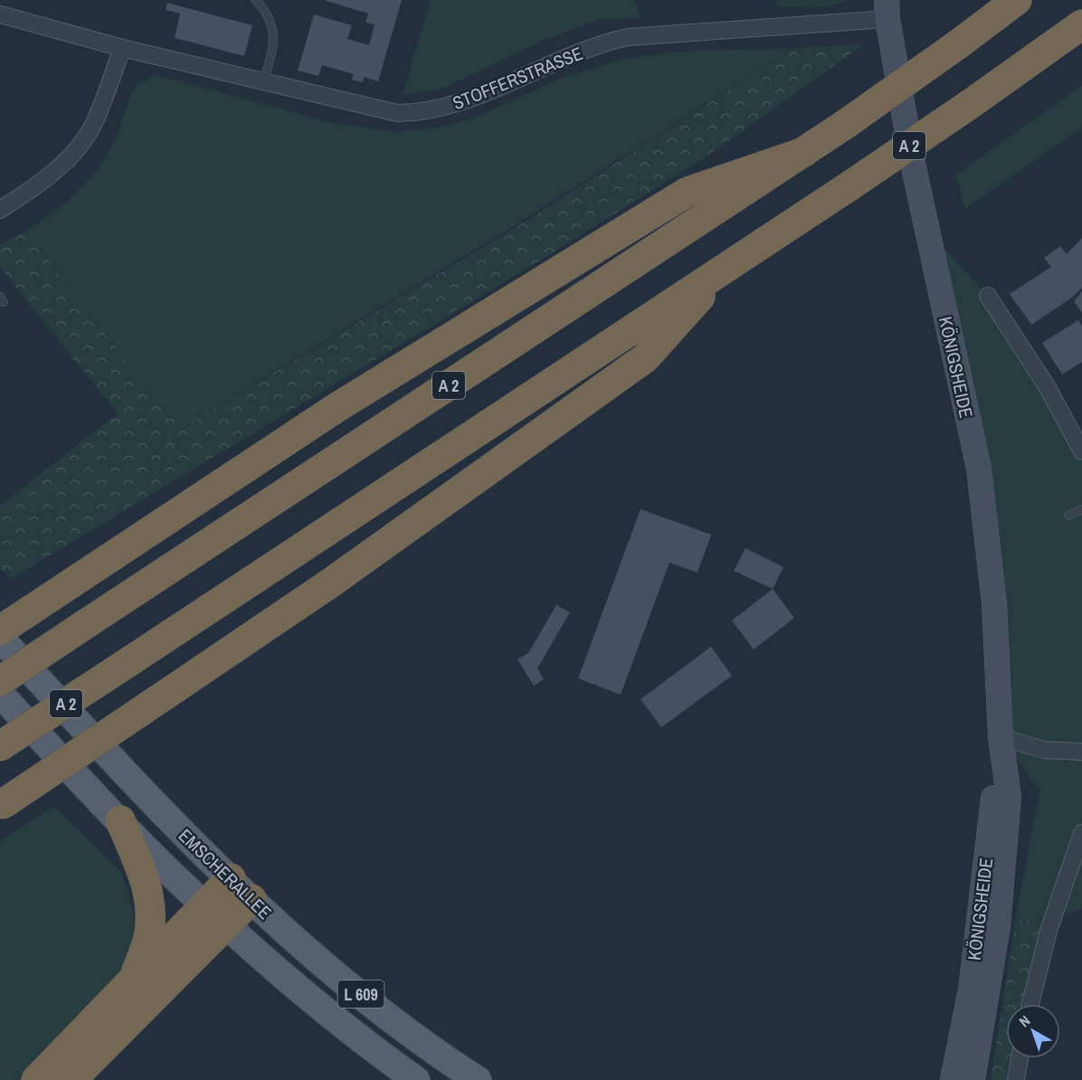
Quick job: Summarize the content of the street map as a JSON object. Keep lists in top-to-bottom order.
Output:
{
  "streets": {
    "highway": ["A 2"],
    "main road": ["KÖNIGSHEIDE", "EMSCHERALLEE", "L 609"],
    "street": ["STOFFERSTRASSE"]
  },
  "crossings": [
    ["STOFFERSTRASSE", "KÖNIGSHEIDE"]
  ],
  "north": "top left"
}
